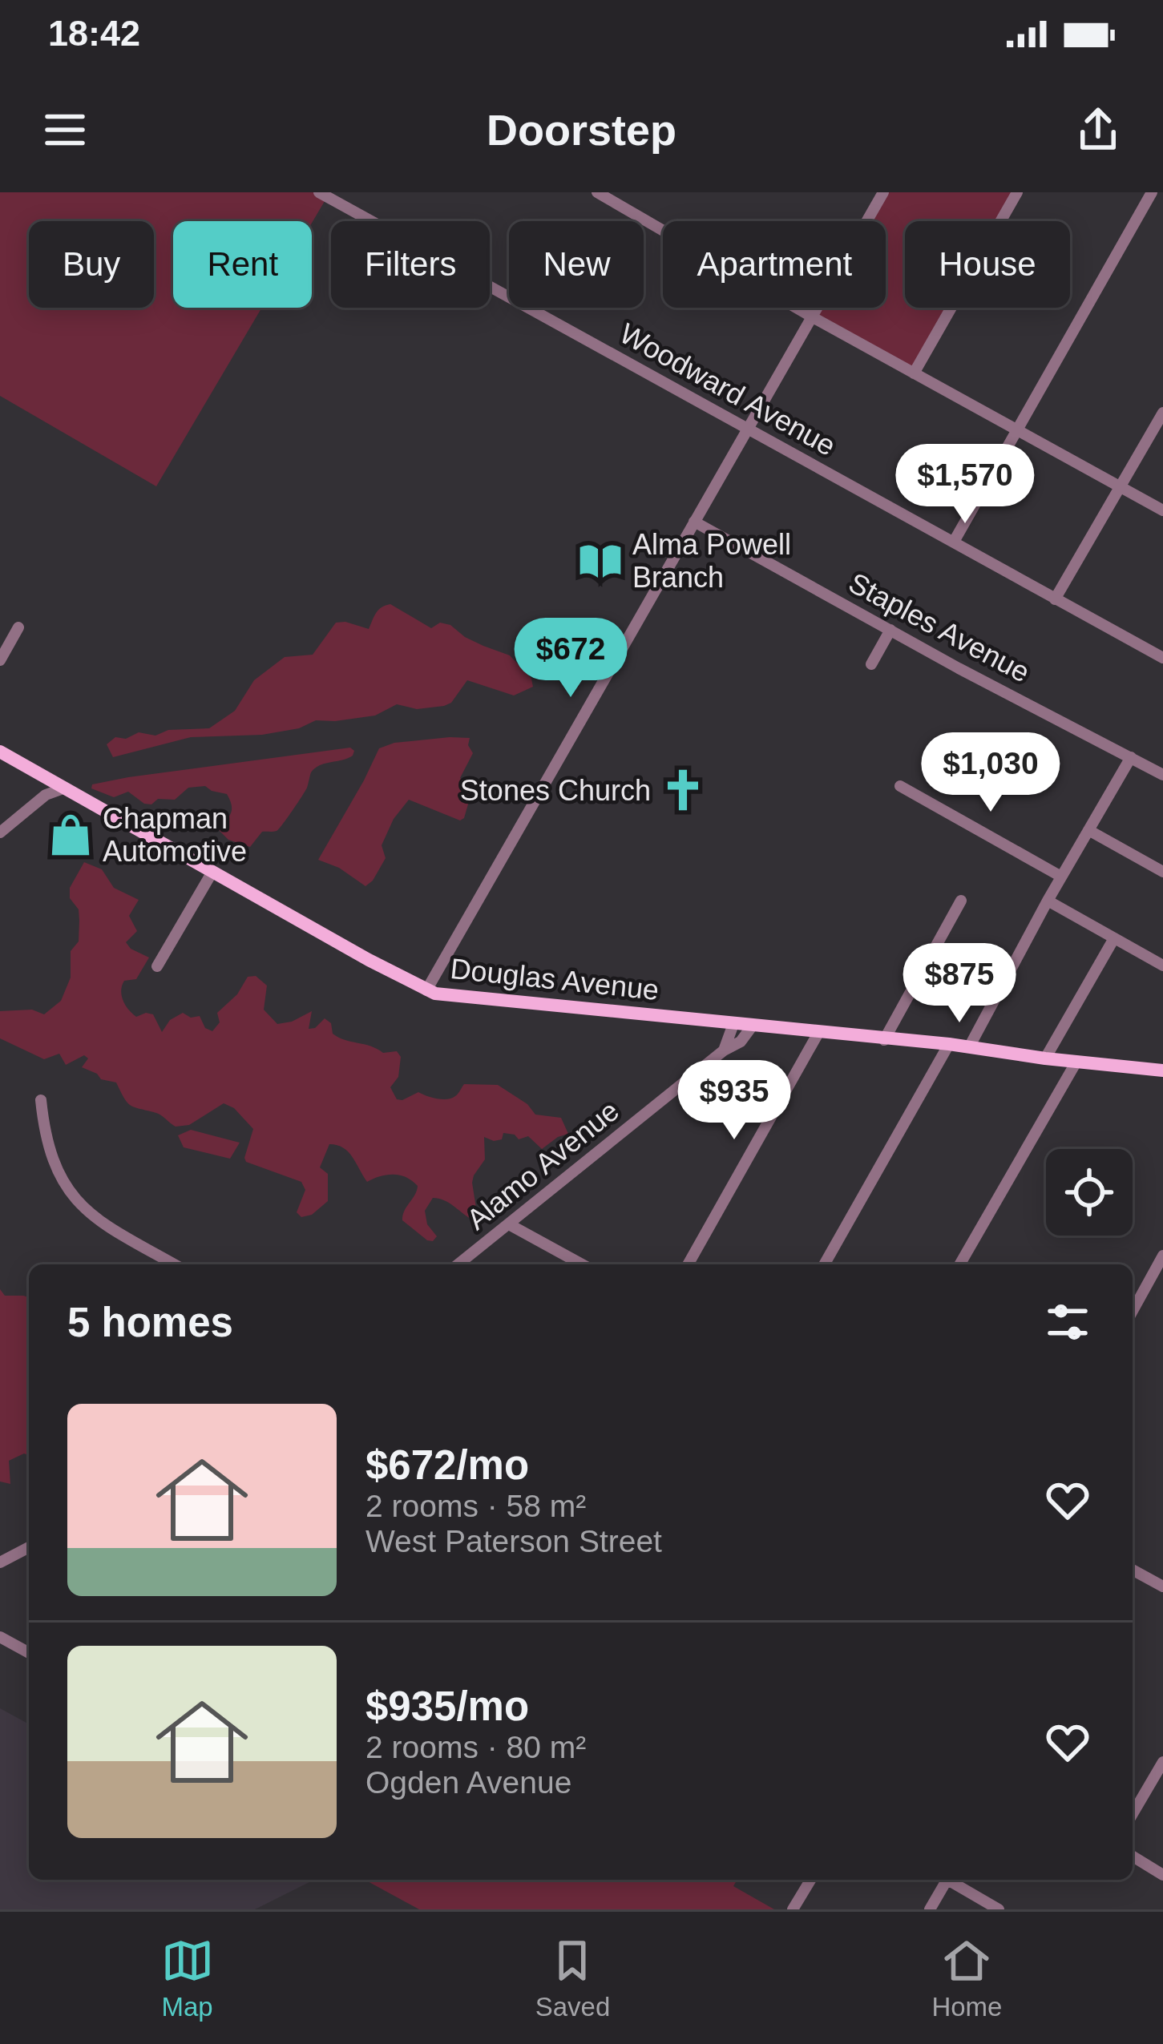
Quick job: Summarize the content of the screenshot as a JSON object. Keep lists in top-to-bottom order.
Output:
{
  "streets": {
    "main road": ["Douglas Avenue"],
    "street": ["Woodward Avenue", "Staples Avenue", "Alamo Avenue"]
  },
  "crossings": [
    ["Douglas Avenue", "Alamo Avenue"]
  ],
  "places": {
    "library": ["Alma Powell Branch"],
    "church": ["Stones Church"],
    "shop": ["Chapman Automotive"]
  },
  "page": {
    "status": "18:42",
    "header": "Doorstep",
    "chip": [
      "Buy",
      "Rent",
      "Filters",
      "New",
      "Apartment",
      "House"
    ],
    "price": [
      "$1,570",
      "$672",
      "$1,030",
      "$875",
      "$935"
    ],
    "heading": "5 homes",
    "list": [
      {
        "name": "$672/mo",
        "note": "2 rooms · 58 m² · West Paterson Street"
      },
      {
        "name": "$935/mo",
        "note": "2 rooms · 80 m² · Ogden Avenue"
      }
    ],
    "tabs": ["Map", "Saved", "Home"]
  }
}
